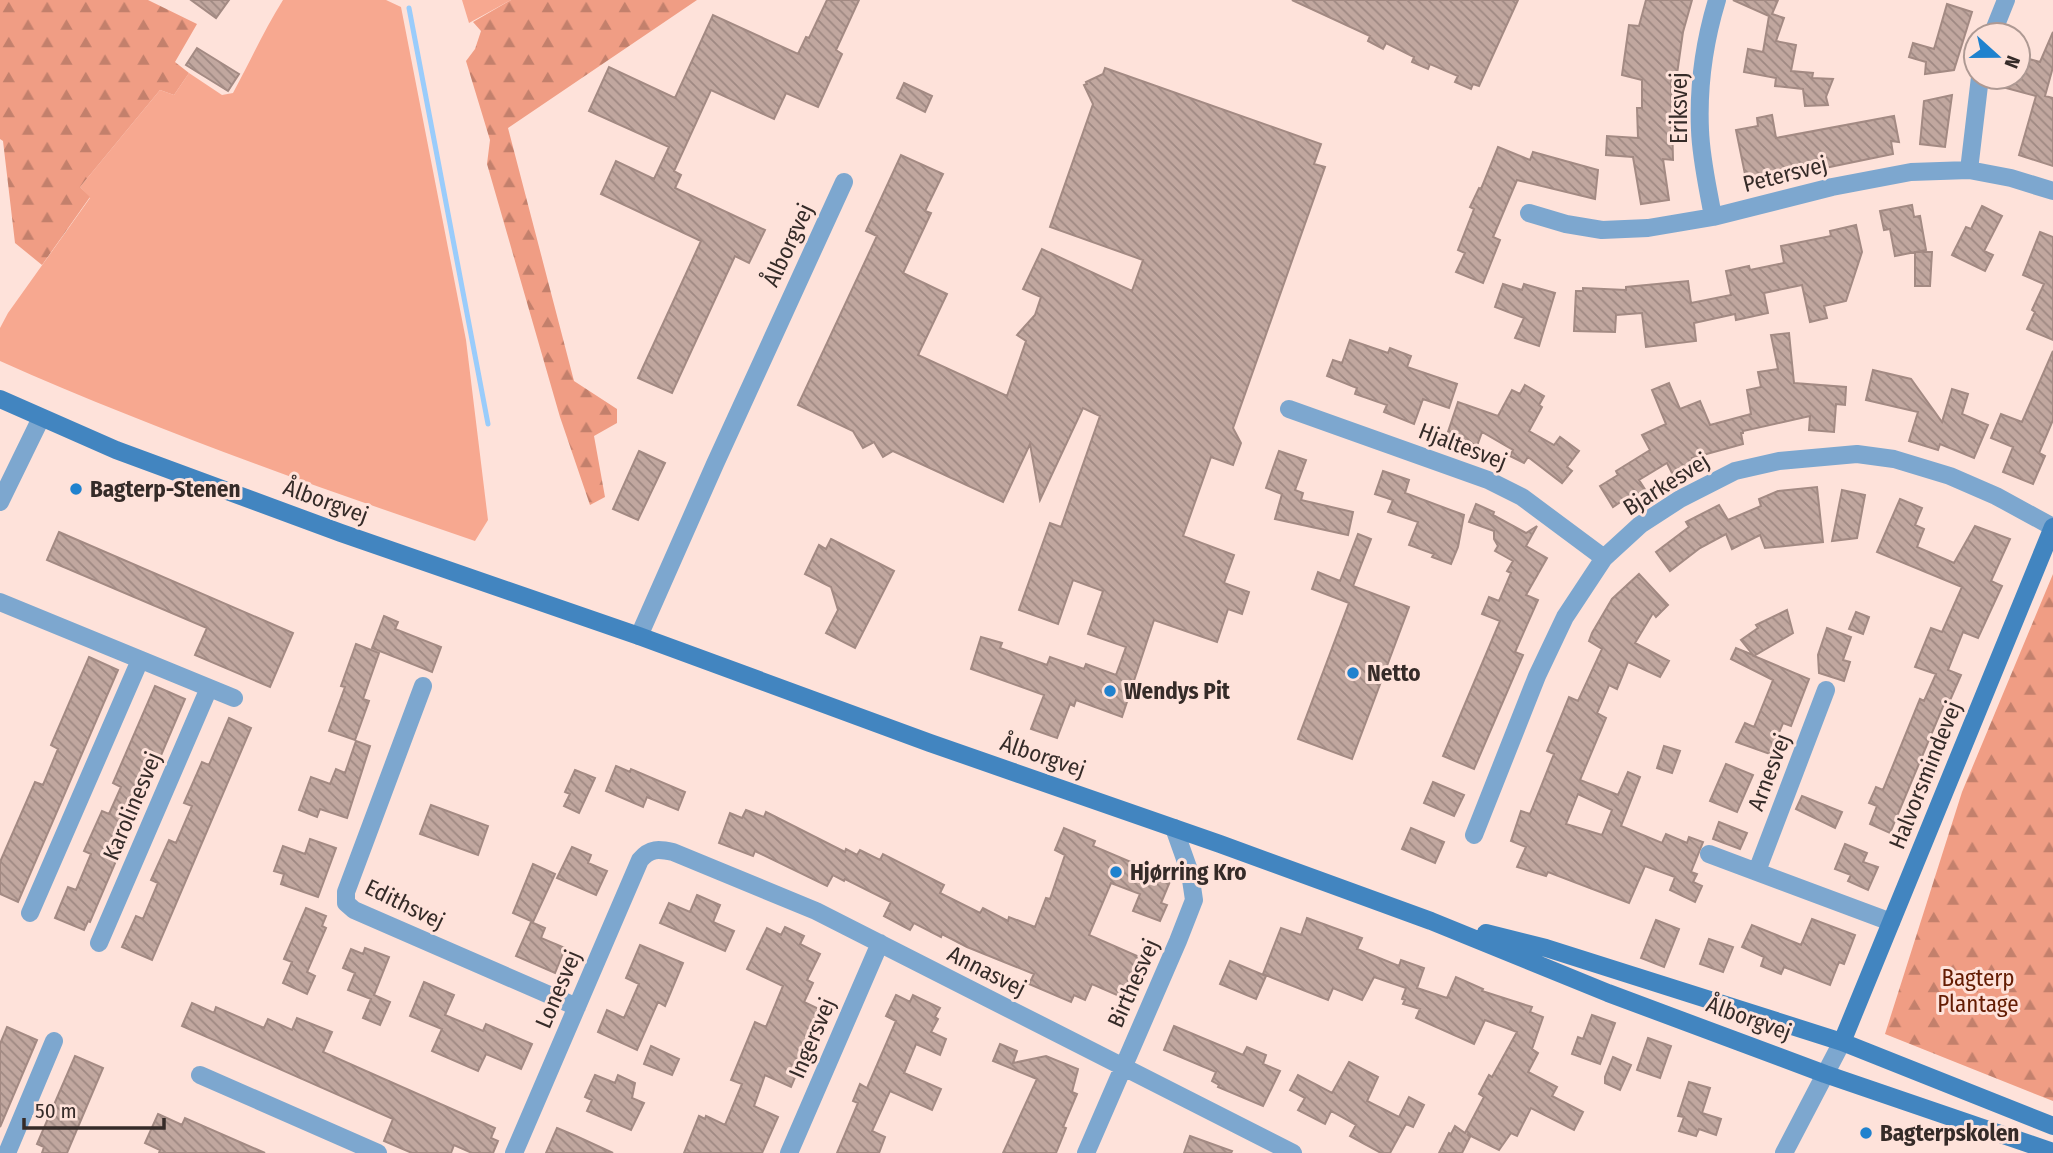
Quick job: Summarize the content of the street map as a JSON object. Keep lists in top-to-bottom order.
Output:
{
  "streets": {
    "main road": ["Ålborgvej", "Halvorsmindevej"],
    "street": [
      "Eriksvej",
      "Petersvej",
      "Hjaltesvej",
      "Bjarkesvej",
      "Arnesvej",
      "Karolinesvej",
      "Edithsvej",
      "Annasvej",
      "Birthesvej",
      "Lonesvej",
      "Ingersvej"
    ]
  },
  "crossings": [
    ["Eriksvej", "Petersvej"],
    ["Ålborgvej", "Halvorsmindevej"],
    ["Ålborgvej", "Birthesvej"],
    ["Hjaltesvej", "Bjarkesvej"],
    ["Bjarkesvej", "Halvorsmindevej"],
    ["Edithsvej", "Lonesvej"],
    ["Annasvej", "Birthesvej"],
    ["Annasvej", "Lonesvej"],
    ["Annasvej", "Ingersvej"]
  ],
  "parks": ["Bagterp Plantage"],
  "places": [
    "Bagterp-Stenen",
    "Netto",
    "Wendys Pit",
    "Hjørring Kro",
    "Bagterpskolen"
  ],
  "scale_bar": "50 m",
  "north": "right"
}
